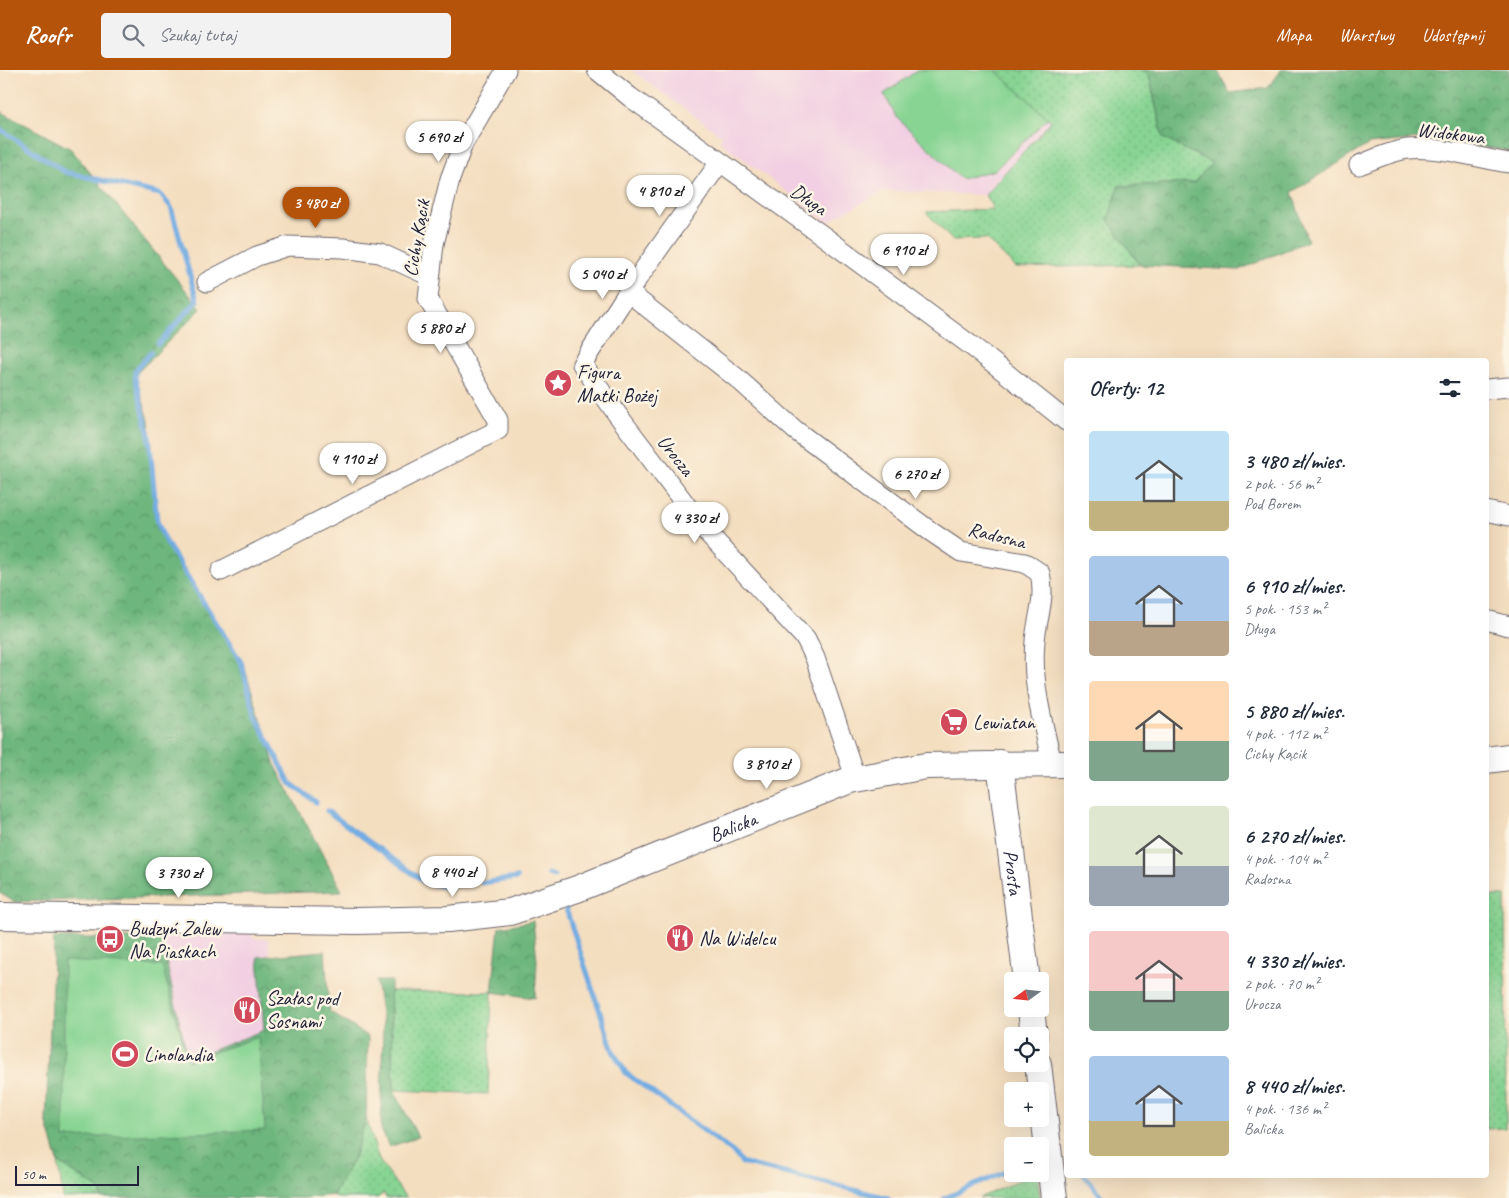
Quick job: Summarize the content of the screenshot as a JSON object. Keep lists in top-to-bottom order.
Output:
{
  "streets": {
    "main road": ["Balicka", "Prosta"],
    "street": [
      "Widokowa",
      "Długa",
      "Cichy Kącik",
      "Urocza",
      "Radosna"
    ]
  },
  "crossings": [
    ["Długa", "Urocza"],
    ["Urocza", "Radosna"],
    ["Urocza", "Balicka"],
    ["Radosna", "Balicka"],
    ["Balicka", "Prosta"]
  ],
  "places": {
    "place": ["Figura Matki Bożej"],
    "supermarket": ["Lewiatan"],
    "restaurant": ["Na Widelcu", "Szałas pod Sosnami"],
    "bus stop": ["Budzyń Zalew Na Piaskach"],
    "sports": ["Linolandia"]
  },
  "scale_bar": "50 m",
  "north": "left",
  "page": {
    "header": "Roofr",
    "search": "Szukaj tutaj",
    "nav": ["Mapa", "Warstwy", "Udostępnij"],
    "price": [
      "5 690 zł",
      "4 810 zł",
      "3 480 zł",
      "6 910 zł",
      "5 040 zł",
      "5 880 zł",
      "4 110 zł",
      "6 270 zł",
      "4 330 zł",
      "3 810 zł",
      "8 440 zł",
      "3 730 zł"
    ],
    "heading": "Oferty: 12",
    "list": [
      {
        "name": "3 480 zł/mies.",
        "note": "2 pok. · 56 m² · Pod Borem"
      },
      {
        "name": "6 910 zł/mies.",
        "note": "5 pok. · 153 m² · Długa"
      },
      {
        "name": "5 880 zł/mies.",
        "note": "4 pok. · 112 m² · Cichy Kącik"
      },
      {
        "name": "6 270 zł/mies.",
        "note": "4 pok. · 104 m² · Radosna"
      },
      {
        "name": "4 330 zł/mies.",
        "note": "2 pok. · 70 m² · Urocza"
      },
      {
        "name": "8 440 zł/mies.",
        "note": "4 pok. · 136 m² · Balicka"
      }
    ],
    "map_buttons": ["+", "−"],
    "scale": "50 m"
  }
}
